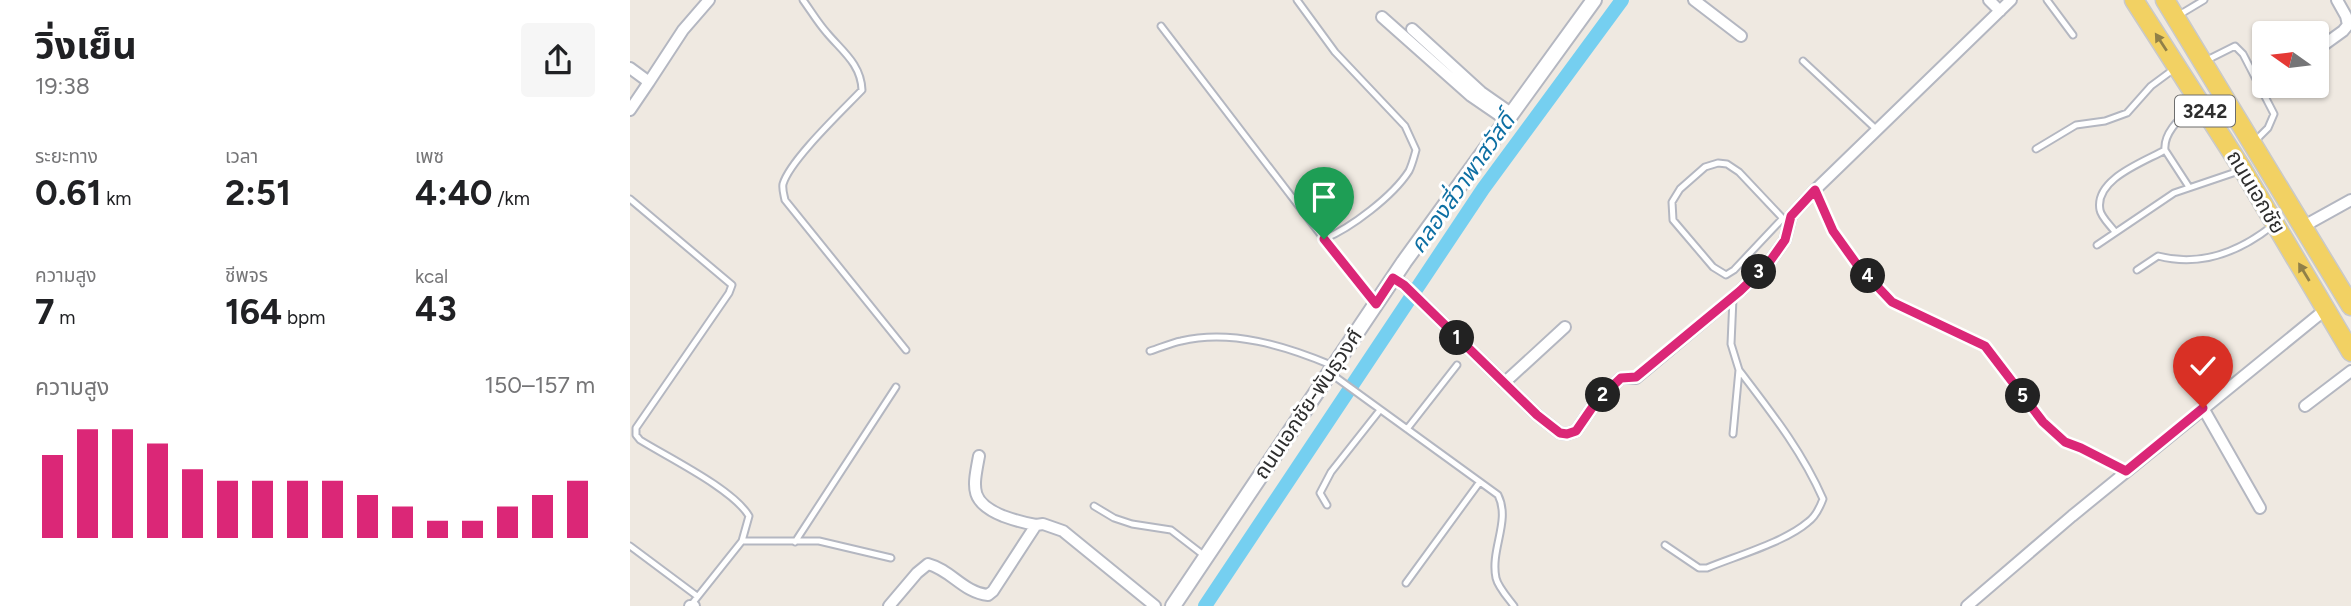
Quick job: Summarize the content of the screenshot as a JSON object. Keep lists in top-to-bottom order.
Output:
{
  "streets": {
    "main road": ["3242", "ถนนเอกชัย"],
    "street": ["ถนนเอกชัย-พันธุวงศ์"]
  },
  "water": ["คลองสี่วาพาสวัสดิ์"],
  "north": "left",
  "page": {
    "heading": ["วิ่งเย็น", "19:38"],
    "stats": [
      ["ระยะทาง", "0.61 km"],
      ["เวลา", "2:51"],
      ["เพซ", "4:40 /km"],
      ["ความสูง", "7 m"],
      ["ชีพจร", "164 bpm"],
      ["kcal", "43"]
    ],
    "pins": [
      "3",
      "4",
      "1",
      "2",
      "5"
    ],
    "chart": ["ความสูง", "150–157 m"]
  }
}
